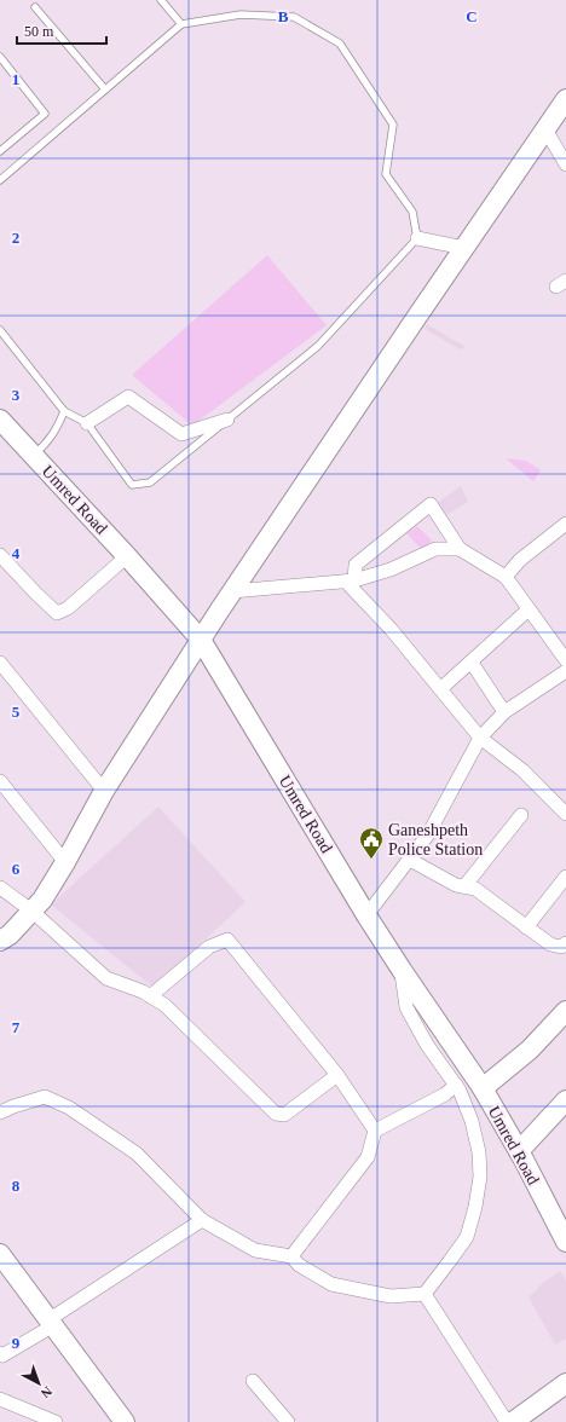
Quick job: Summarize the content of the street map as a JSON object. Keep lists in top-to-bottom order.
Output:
{
  "streets": {
    "street": ["Umred Road"]
  },
  "places": {
    "public building": ["Ganeshpeth Police Station"]
  },
  "scale_bar": "50 m",
  "north": "bottom right",
  "grid": {
    "columns": ["B", "C"],
    "rows": [
      "1",
      "2",
      "3",
      "4",
      "5",
      "6",
      "7",
      "8",
      "9"
    ]
  }
}
